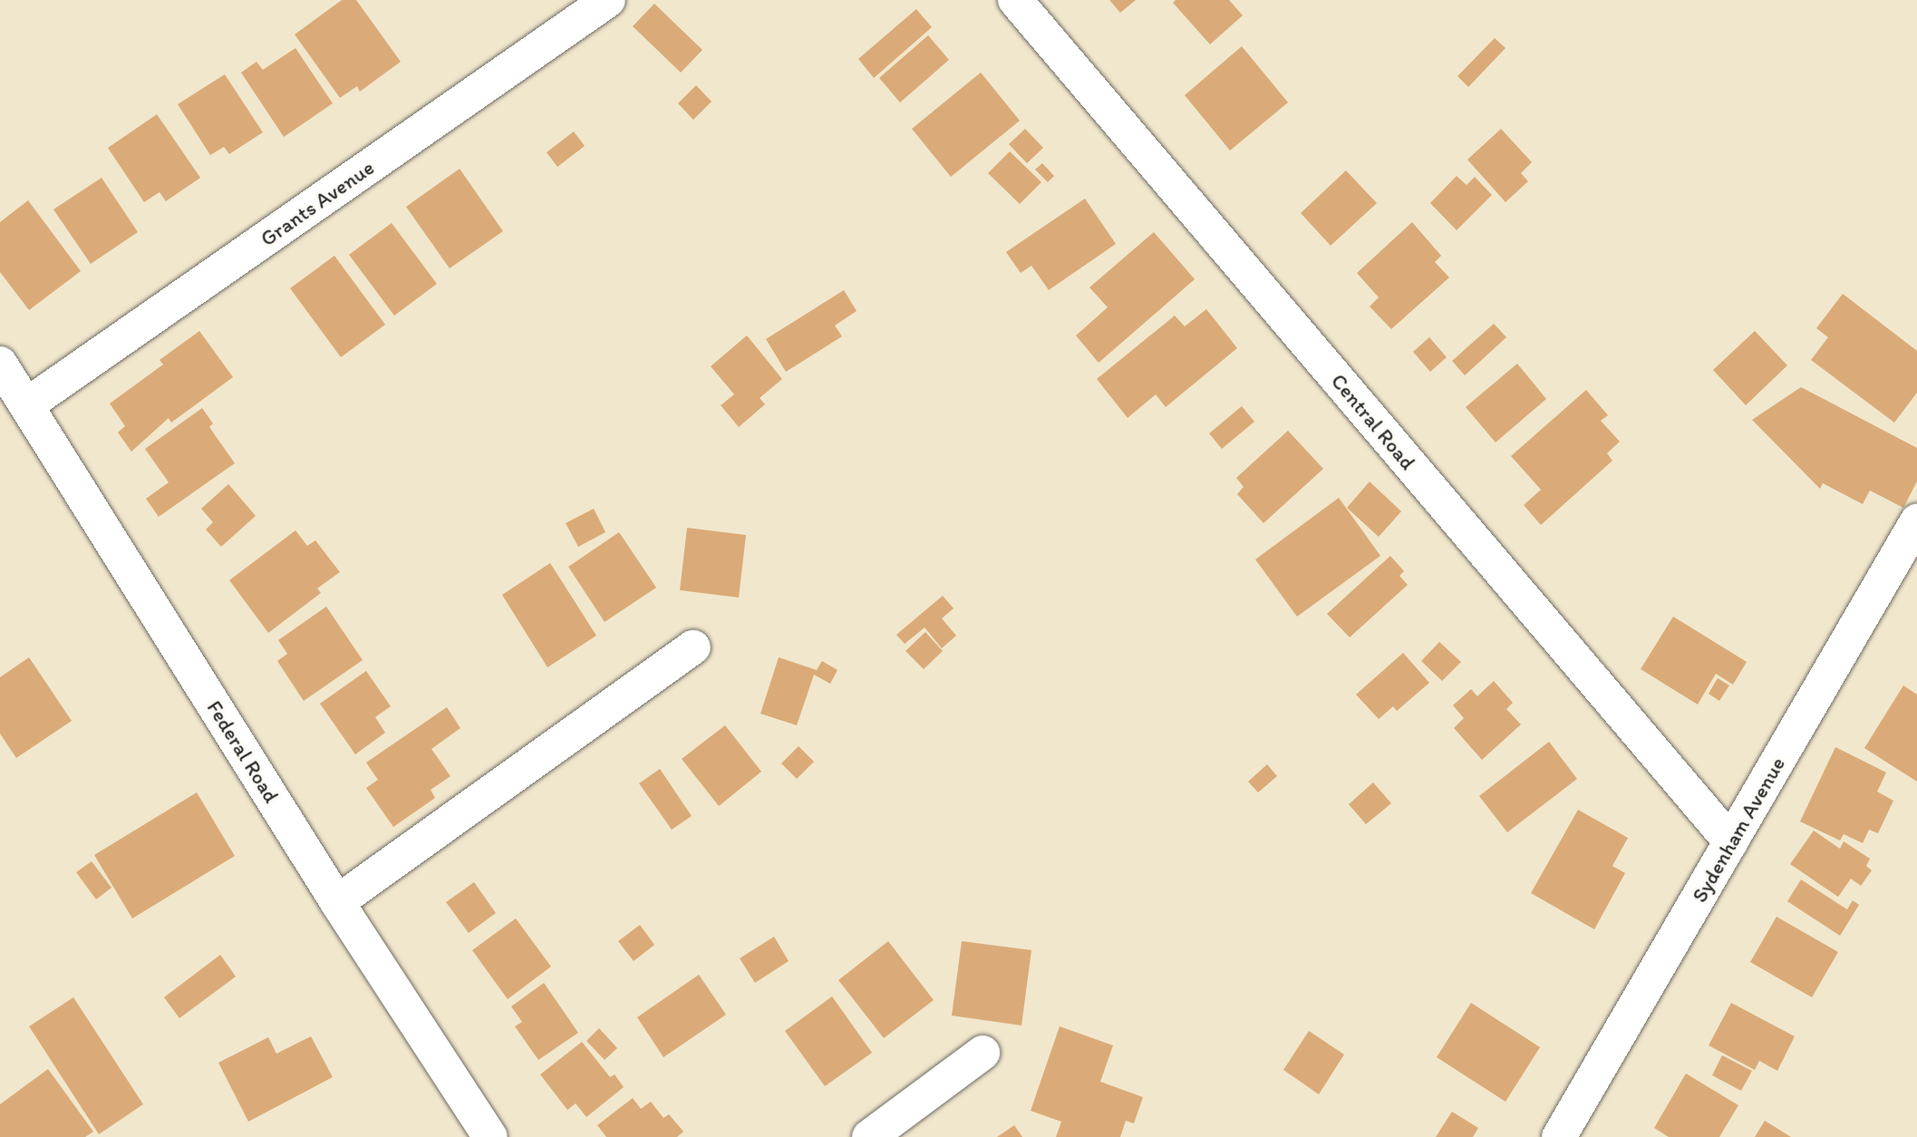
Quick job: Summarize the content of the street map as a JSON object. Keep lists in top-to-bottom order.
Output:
{
  "streets": {
    "street": [
      "Grants Avenue",
      "Central Road",
      "Federal Road",
      "Sydenham Avenue"
    ]
  },
  "crossings": [
    ["Grants Avenue", "Federal Road"],
    ["Central Road", "Sydenham Avenue"]
  ]
}
